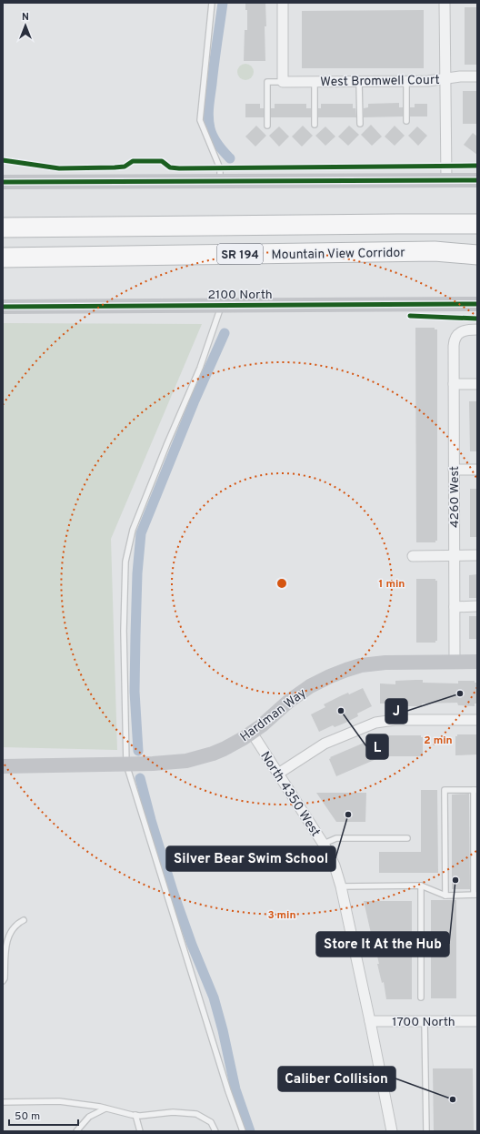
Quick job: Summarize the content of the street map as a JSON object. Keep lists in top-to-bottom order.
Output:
{
  "streets": {
    "highway": ["Mountain View Corridor", "SR 194"],
    "main road": ["2100 North", "Hardman Way"],
    "street": [
      "West Bromwell Court",
      "4260 West",
      "North 4350 West",
      "1700 North"
    ]
  },
  "crossings": [
    ["4260 West", "Hardman Way"],
    ["Hardman Way", "North 4350 West"],
    ["North 4350 West", "1700 North"]
  ],
  "places": [
    "J",
    "L",
    "Silver Bear Swim School",
    "Store It At the Hub",
    "Caliber Collision"
  ],
  "scale_bar": "50 m",
  "north": "top",
  "rings": ["1 min", "2 min", "3 min"]
}
